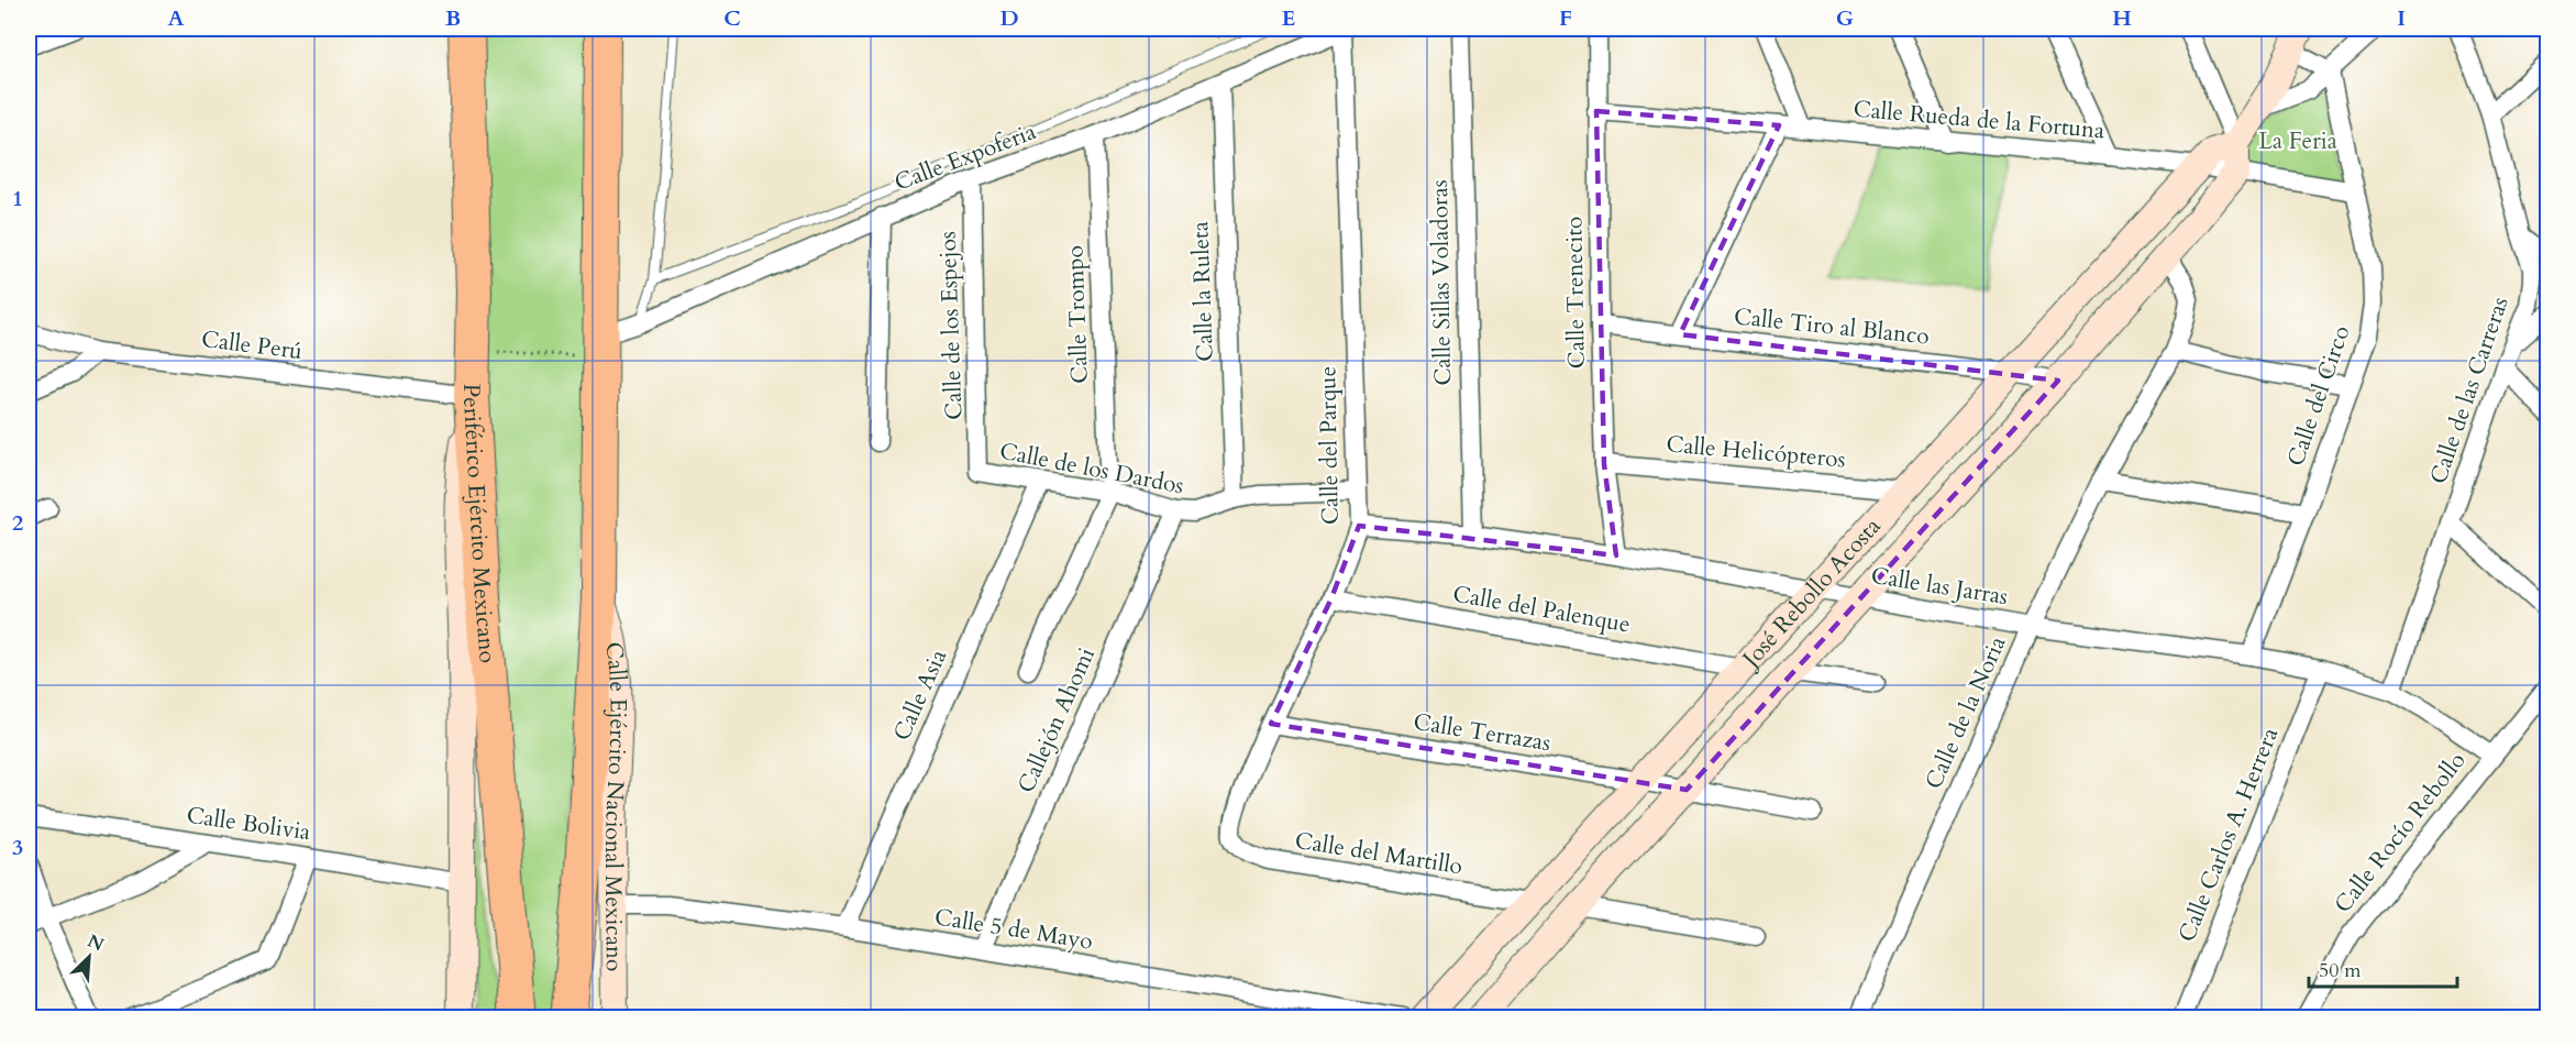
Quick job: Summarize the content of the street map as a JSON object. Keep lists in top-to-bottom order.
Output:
{
  "streets": {
    "highway": ["Periférico Ejército Mexicano"],
    "main road": ["José Rebollo Acosta", "Calle Ejército Nacional Mexicano"],
    "street": [
      "Calle Rueda de la Fortuna",
      "Calle Expoferia",
      "Calle Sillas Voladoras",
      "Calle la Ruleta",
      "Calle Trenecito",
      "Calle Trompo",
      "Calle de los Espejos",
      "Calle Tiro al Blanco",
      "Calle Perú",
      "Calle de las Carreras",
      "Calle del Circo",
      "Calle del Parque",
      "Calle Helicópteros",
      "Calle de los Dardos",
      "Calle las Jarras",
      "Calle del Palenque",
      "Calle Asia",
      "Calle de la Noria",
      "Callejón Ahomi",
      "Calle Terrazas",
      "Calle Bolivia",
      "Calle Rocío Rebollo",
      "Calle Carlos A. Herrera",
      "Calle del Martillo",
      "Calle 5 de Mayo"
    ]
  },
  "crossings": [
    ["Calle Rueda de la Fortuna", "Calle Trenecito"],
    ["Calle Rueda de la Fortuna", "Calle del Circo"],
    ["Calle Rueda de la Fortuna", "José Rebollo Acosta"],
    ["Calle Expoferia", "Calle la Ruleta"],
    ["Calle Expoferia", "Calle Trompo"],
    ["Calle Expoferia", "Calle de los Espejos"],
    ["Calle Expoferia", "Calle del Parque"],
    ["Calle Sillas Voladoras", "Calle las Jarras"],
    ["Calle la Ruleta", "Calle de los Dardos"],
    ["Calle Trenecito", "Calle Tiro al Blanco"],
    ["Calle Trenecito", "Calle Helicópteros"],
    ["Calle Trenecito", "Calle las Jarras"],
    ["Calle Trompo", "Calle de los Dardos"],
    ["Calle de los Espejos", "Calle de los Dardos"],
    ["Calle Tiro al Blanco", "José Rebollo Acosta"],
    ["Calle Perú", "Periférico Ejército Mexicano"],
    ["Calle de las Carreras", "Calle las Jarras"],
    ["Calle del Circo", "Calle las Jarras"],
    ["Calle del Parque", "Calle de los Dardos"],
    ["Calle del Parque", "Calle las Jarras"],
    ["Calle del Parque", "Calle del Palenque"],
    ["Calle del Parque", "Calle Terrazas"],
    ["Calle del Parque", "Calle del Martillo"],
    ["Calle Helicópteros", "José Rebollo Acosta"],
    ["Calle de los Dardos", "Calle Asia"],
    ["Calle de los Dardos", "Callejón Ahomi"],
    ["Calle las Jarras", "José Rebollo Acosta"],
    ["Calle las Jarras", "Calle de la Noria"],
    ["Calle las Jarras", "Calle Rocío Rebollo"],
    ["Calle las Jarras", "Calle Carlos A. Herrera"],
    ["José Rebollo Acosta", "Calle del Palenque"],
    ["José Rebollo Acosta", "Calle de la Noria"],
    ["José Rebollo Acosta", "Calle Terrazas"],
    ["José Rebollo Acosta", "Calle del Martillo"],
    ["Calle Asia", "Calle 5 de Mayo"],
    ["Callejón Ahomi", "Calle 5 de Mayo"],
    ["Calle Ejército Nacional Mexicano", "Calle 5 de Mayo"]
  ],
  "parks": ["La Feria"],
  "scale_bar": "50 m",
  "north": "top right",
  "grid": {
    "columns": [
      "A",
      "B",
      "C",
      "D",
      "E",
      "F",
      "G",
      "H",
      "I"
    ],
    "rows": ["1", "2", "3"]
  }
}
